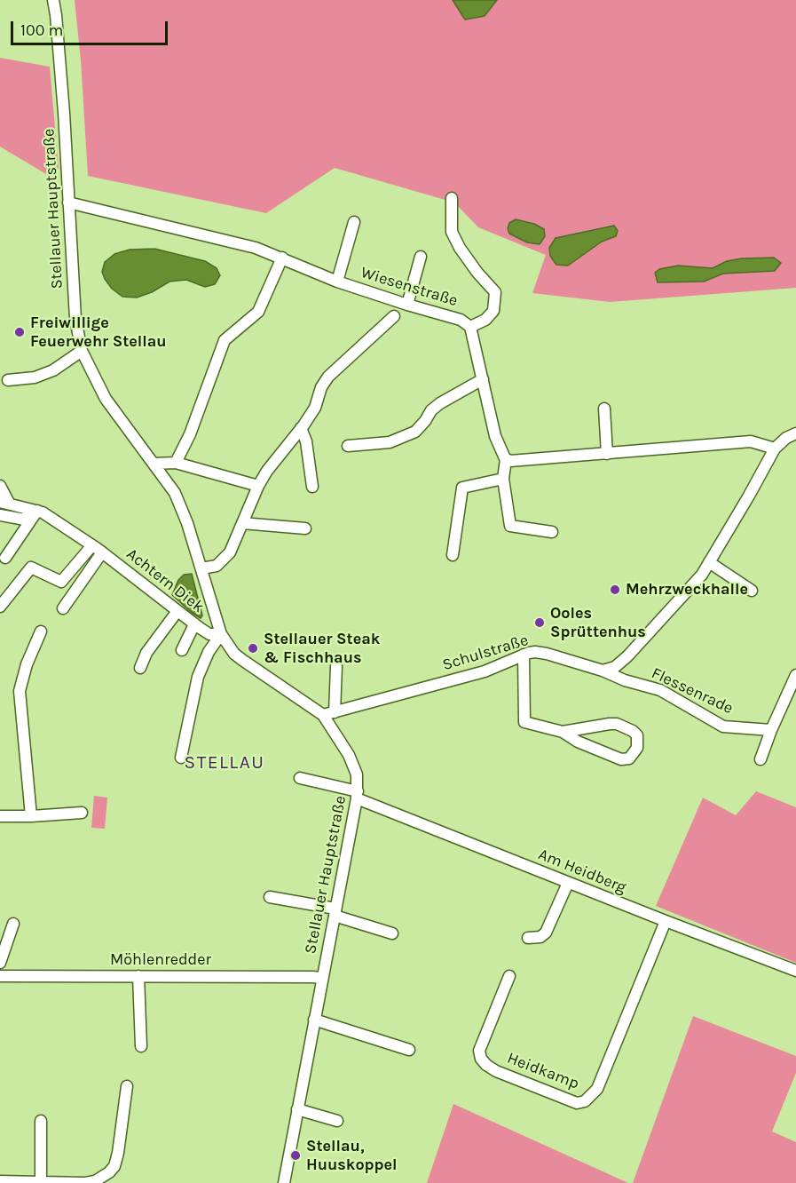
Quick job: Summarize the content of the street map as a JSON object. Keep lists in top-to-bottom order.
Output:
{
  "streets": {
    "street": [
      "Stellauer Hauptstraße",
      "Wiesenstraße",
      "Achtern Diek",
      "Schulstraße",
      "Flessenrade",
      "Am Heidberg",
      "Möhlenredder",
      "Heidkamp"
    ]
  },
  "crossings": [
    ["Stellauer Hauptstraße", "Wiesenstraße"],
    ["Stellauer Hauptstraße", "Achtern Diek"],
    ["Stellauer Hauptstraße", "Schulstraße"],
    ["Stellauer Hauptstraße", "Am Heidberg"],
    ["Stellauer Hauptstraße", "Möhlenredder"],
    ["Schulstraße", "Flessenrade"],
    ["Am Heidberg", "Heidkamp"]
  ],
  "districts": ["STELLAU"],
  "places": [
    "Freiwillige Feuerwehr Stellau",
    "Mehrzweckhalle",
    "Ooles Sprüttenhus",
    "Stellauer Steak & Fischhaus",
    "Stellau, Huuskoppel"
  ],
  "scale_bar": "100 m"
}
